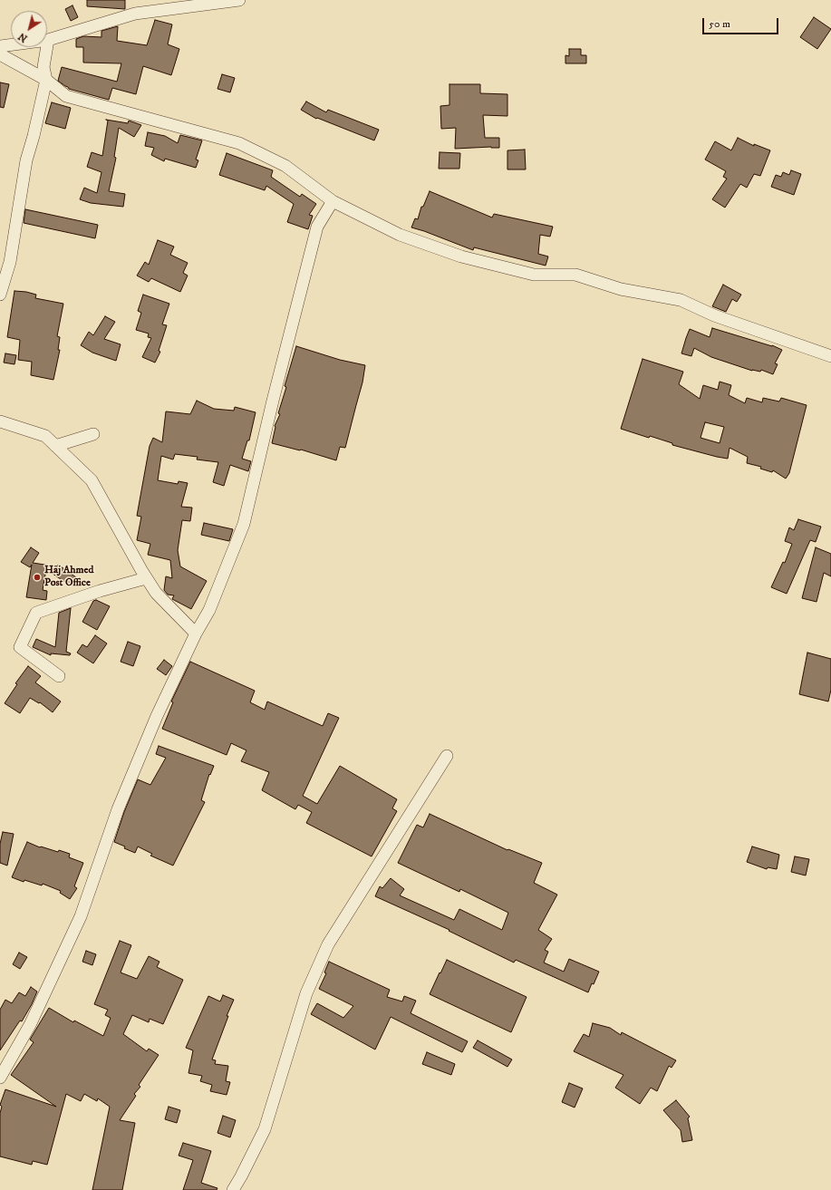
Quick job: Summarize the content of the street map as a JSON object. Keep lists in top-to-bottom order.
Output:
{
  "places": ["Haj Ahmed Post Office"],
  "scale_bar": "50 m",
  "north": "bottom left"
}
